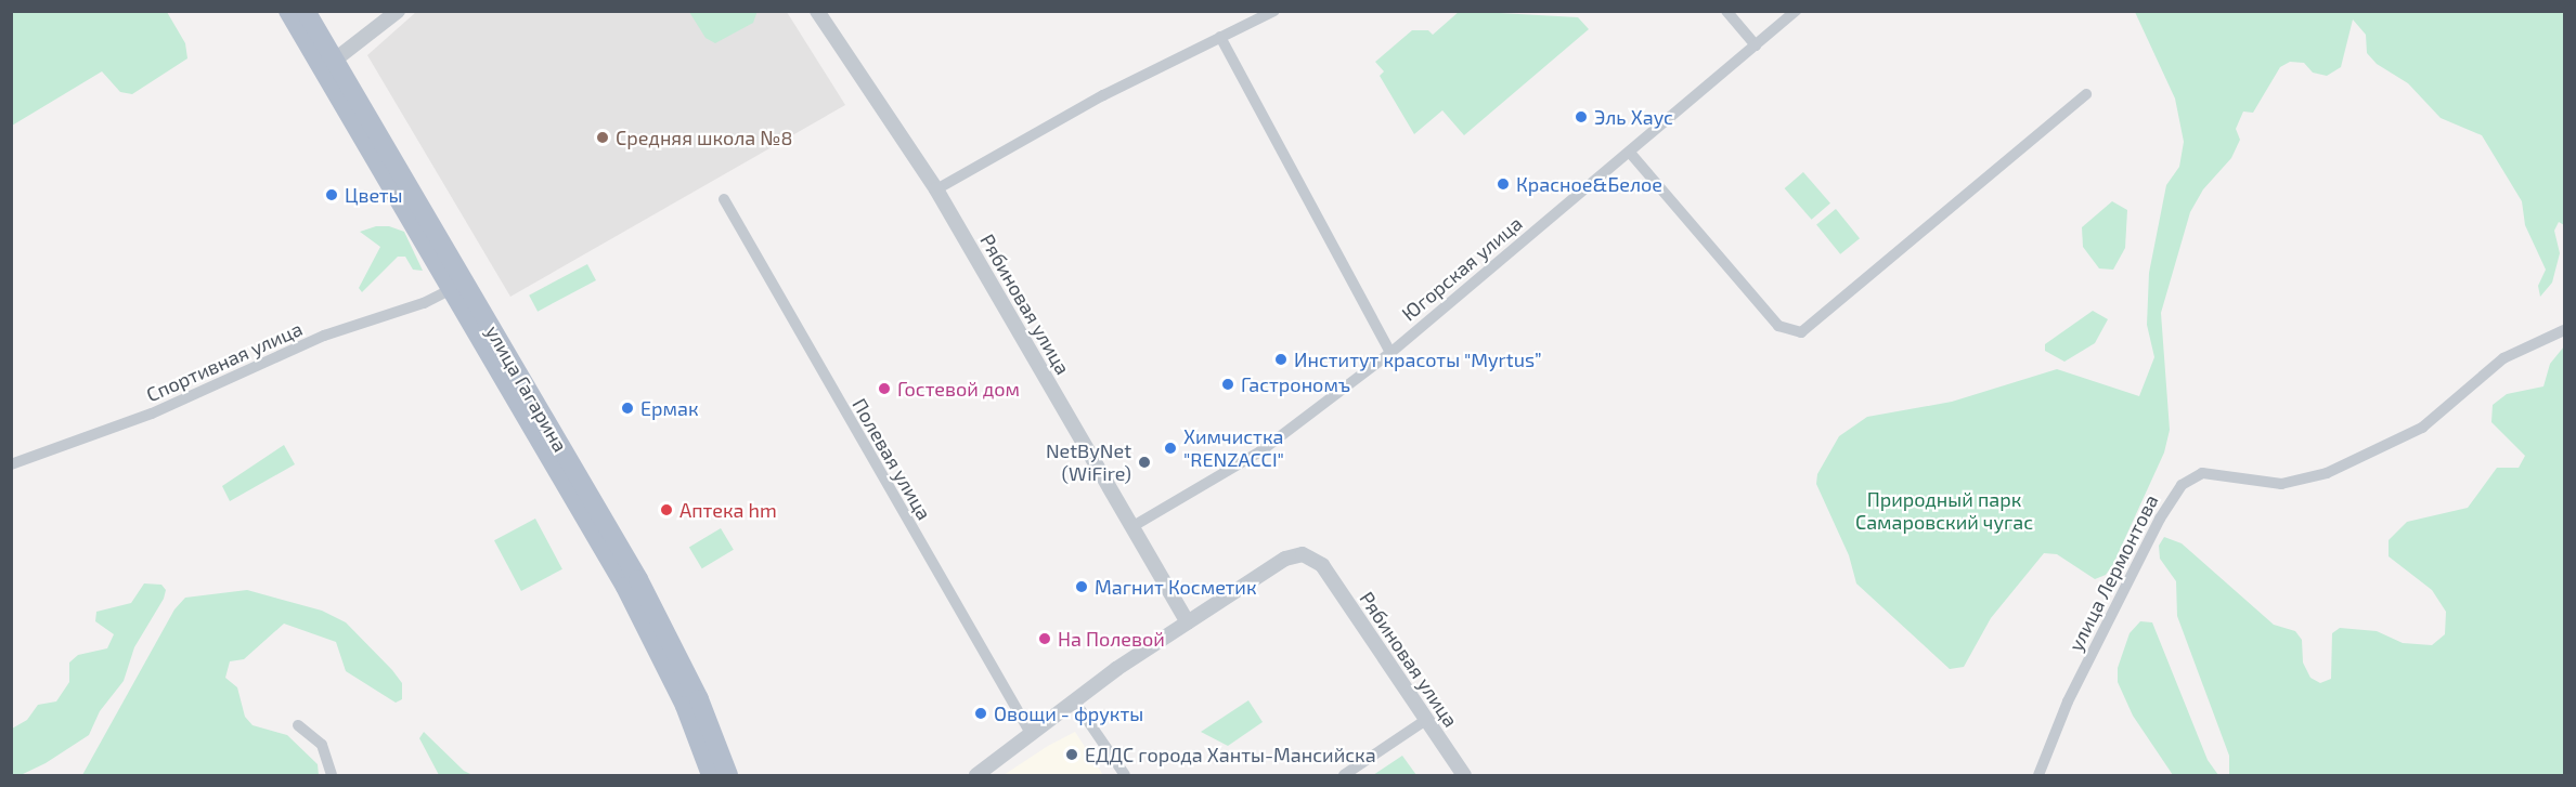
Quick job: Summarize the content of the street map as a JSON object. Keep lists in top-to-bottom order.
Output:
{
  "streets": {
    "main road": ["улица Гагарина"],
    "street": [
      "Югорская улица",
      "Рябиновая улица",
      "Спортивная улица",
      "Полевая улица",
      "улица Лермонтова"
    ]
  },
  "crossings": [
    ["Югорская улица", "Рябиновая улица"],
    ["Спортивная улица", "улица Гагарина"]
  ],
  "parks": ["Природный парк Самаровский чугас"],
  "places": [
    "Эль Хаус",
    "Средняя школа №8",
    "Красное&Белое",
    "Цветы",
    "Институт красоты \"Myrtus”",
    "Гастрономъ",
    "Гостевой дом",
    "Ермак",
    "Химчистка \"RENZACCI\"",
    "NetByNet (WiFire)",
    "Аптека hm",
    "Магнит Косметик",
    "На Полевой",
    "Овощи - фрукты",
    "ЕДДС города Ханты-Мансийска"
  ]
}
